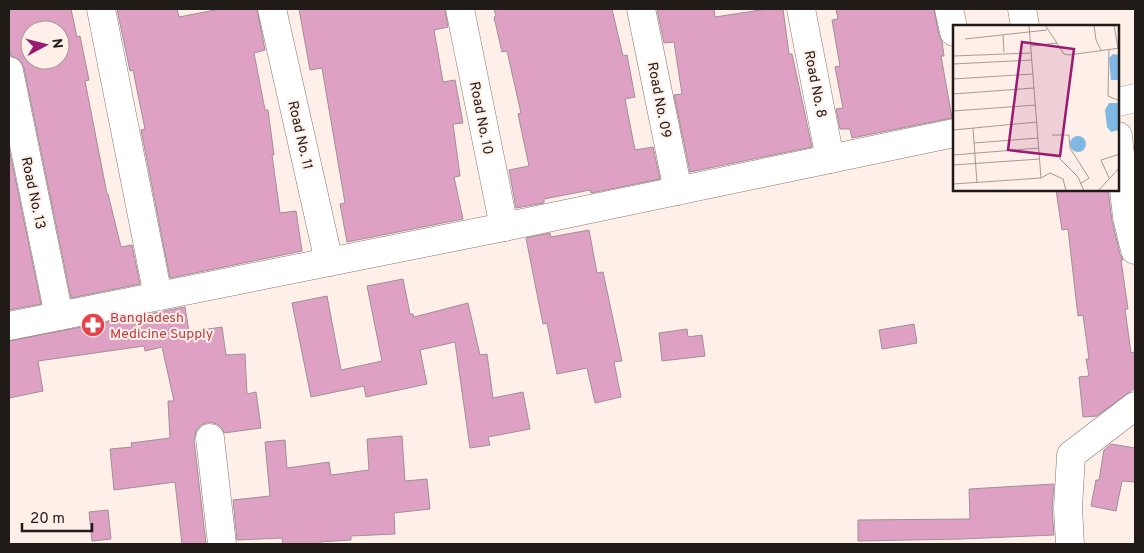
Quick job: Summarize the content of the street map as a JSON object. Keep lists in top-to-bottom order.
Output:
{
  "streets": {
    "street": [
      "Road No. 8",
      "Road No. 09",
      "Road No. 10",
      "Road No. 11",
      "Road No. 13"
    ]
  },
  "places": {
    "pharmacy": ["Bangladesh Medicine Supply"]
  },
  "scale_bar": "20 m",
  "north": "right"
}
